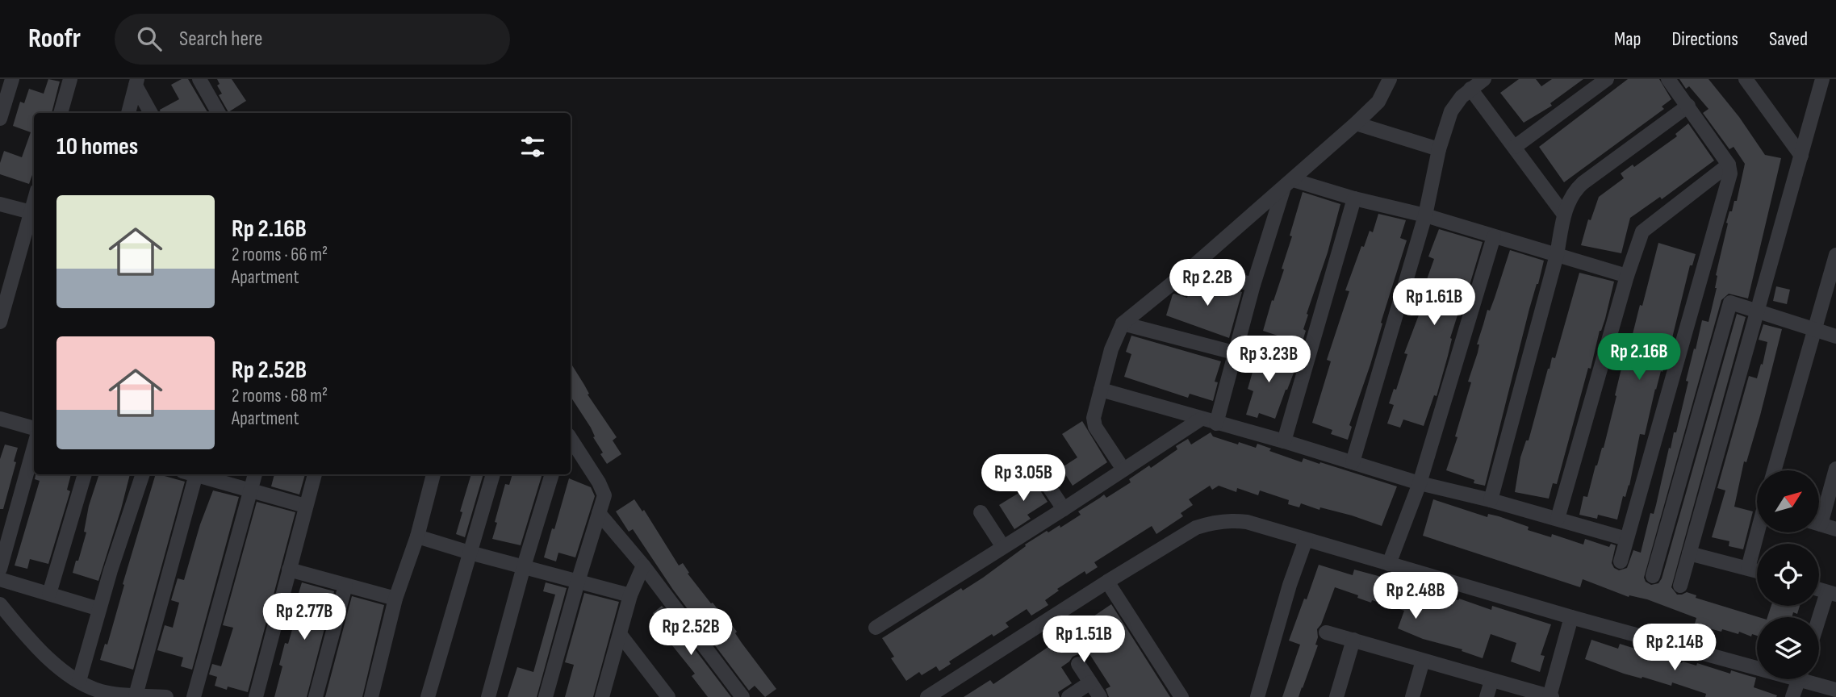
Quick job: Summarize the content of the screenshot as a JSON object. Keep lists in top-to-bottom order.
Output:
{
  "north": "top right",
  "page": {
    "header": "Roofr",
    "search": "Search here",
    "nav": ["Map", "Directions", "Saved"],
    "heading": "10 homes",
    "list": [
      {
        "name": "Rp 2.16B",
        "note": "2 rooms · 66 m² · Apartment"
      },
      {
        "name": "Rp 2.52B",
        "note": "2 rooms · 68 m² · Apartment"
      }
    ],
    "price": [
      "Rp 2.2B",
      "Rp 1.61B",
      "Rp 2.16B",
      "Rp 3.23B",
      "Rp 3.05B",
      "Rp 2.48B",
      "Rp 2.77B",
      "Rp 2.52B",
      "Rp 1.51B",
      "Rp 2.14B"
    ]
  }
}
